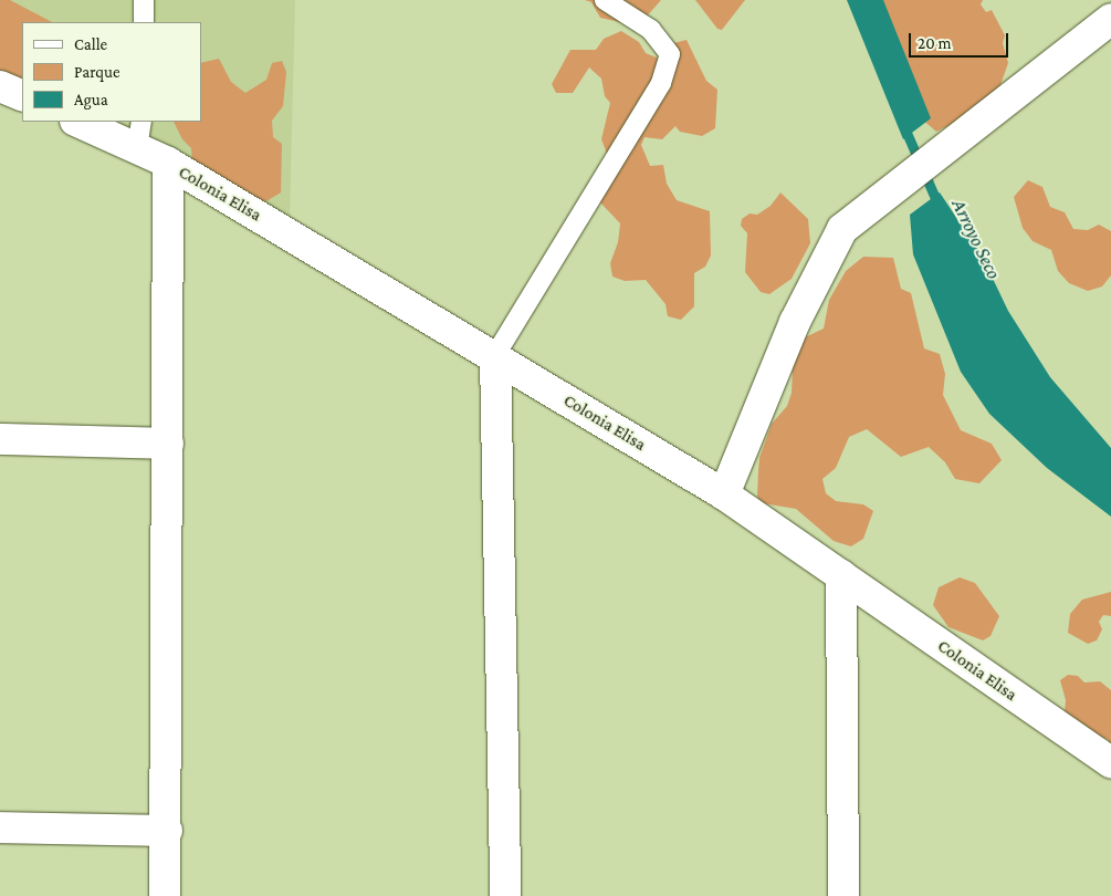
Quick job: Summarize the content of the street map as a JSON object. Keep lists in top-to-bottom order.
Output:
{
  "streets": {
    "street": ["Colonia Elisa"]
  },
  "water": ["Arroyo Seco"],
  "legend": ["Calle", "Parque", "Agua"],
  "scale_bar": "20 m"
}
